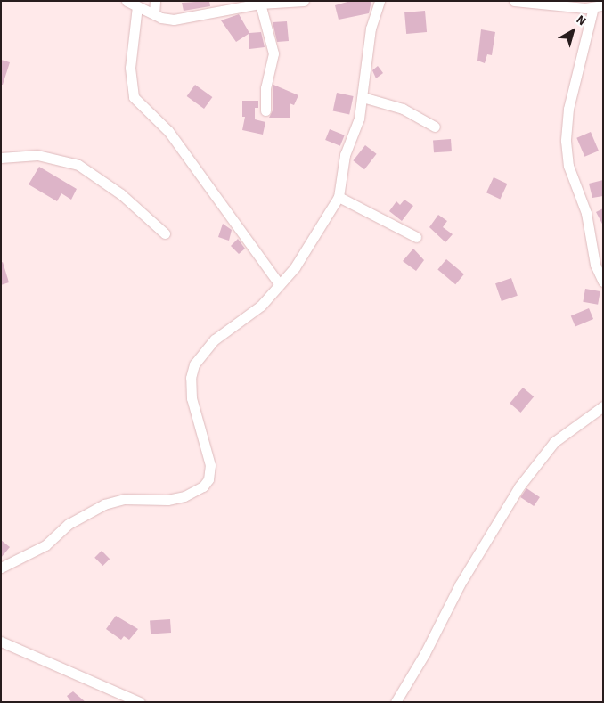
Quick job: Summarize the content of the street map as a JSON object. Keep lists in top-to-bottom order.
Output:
{
  "north": "top right"
}
